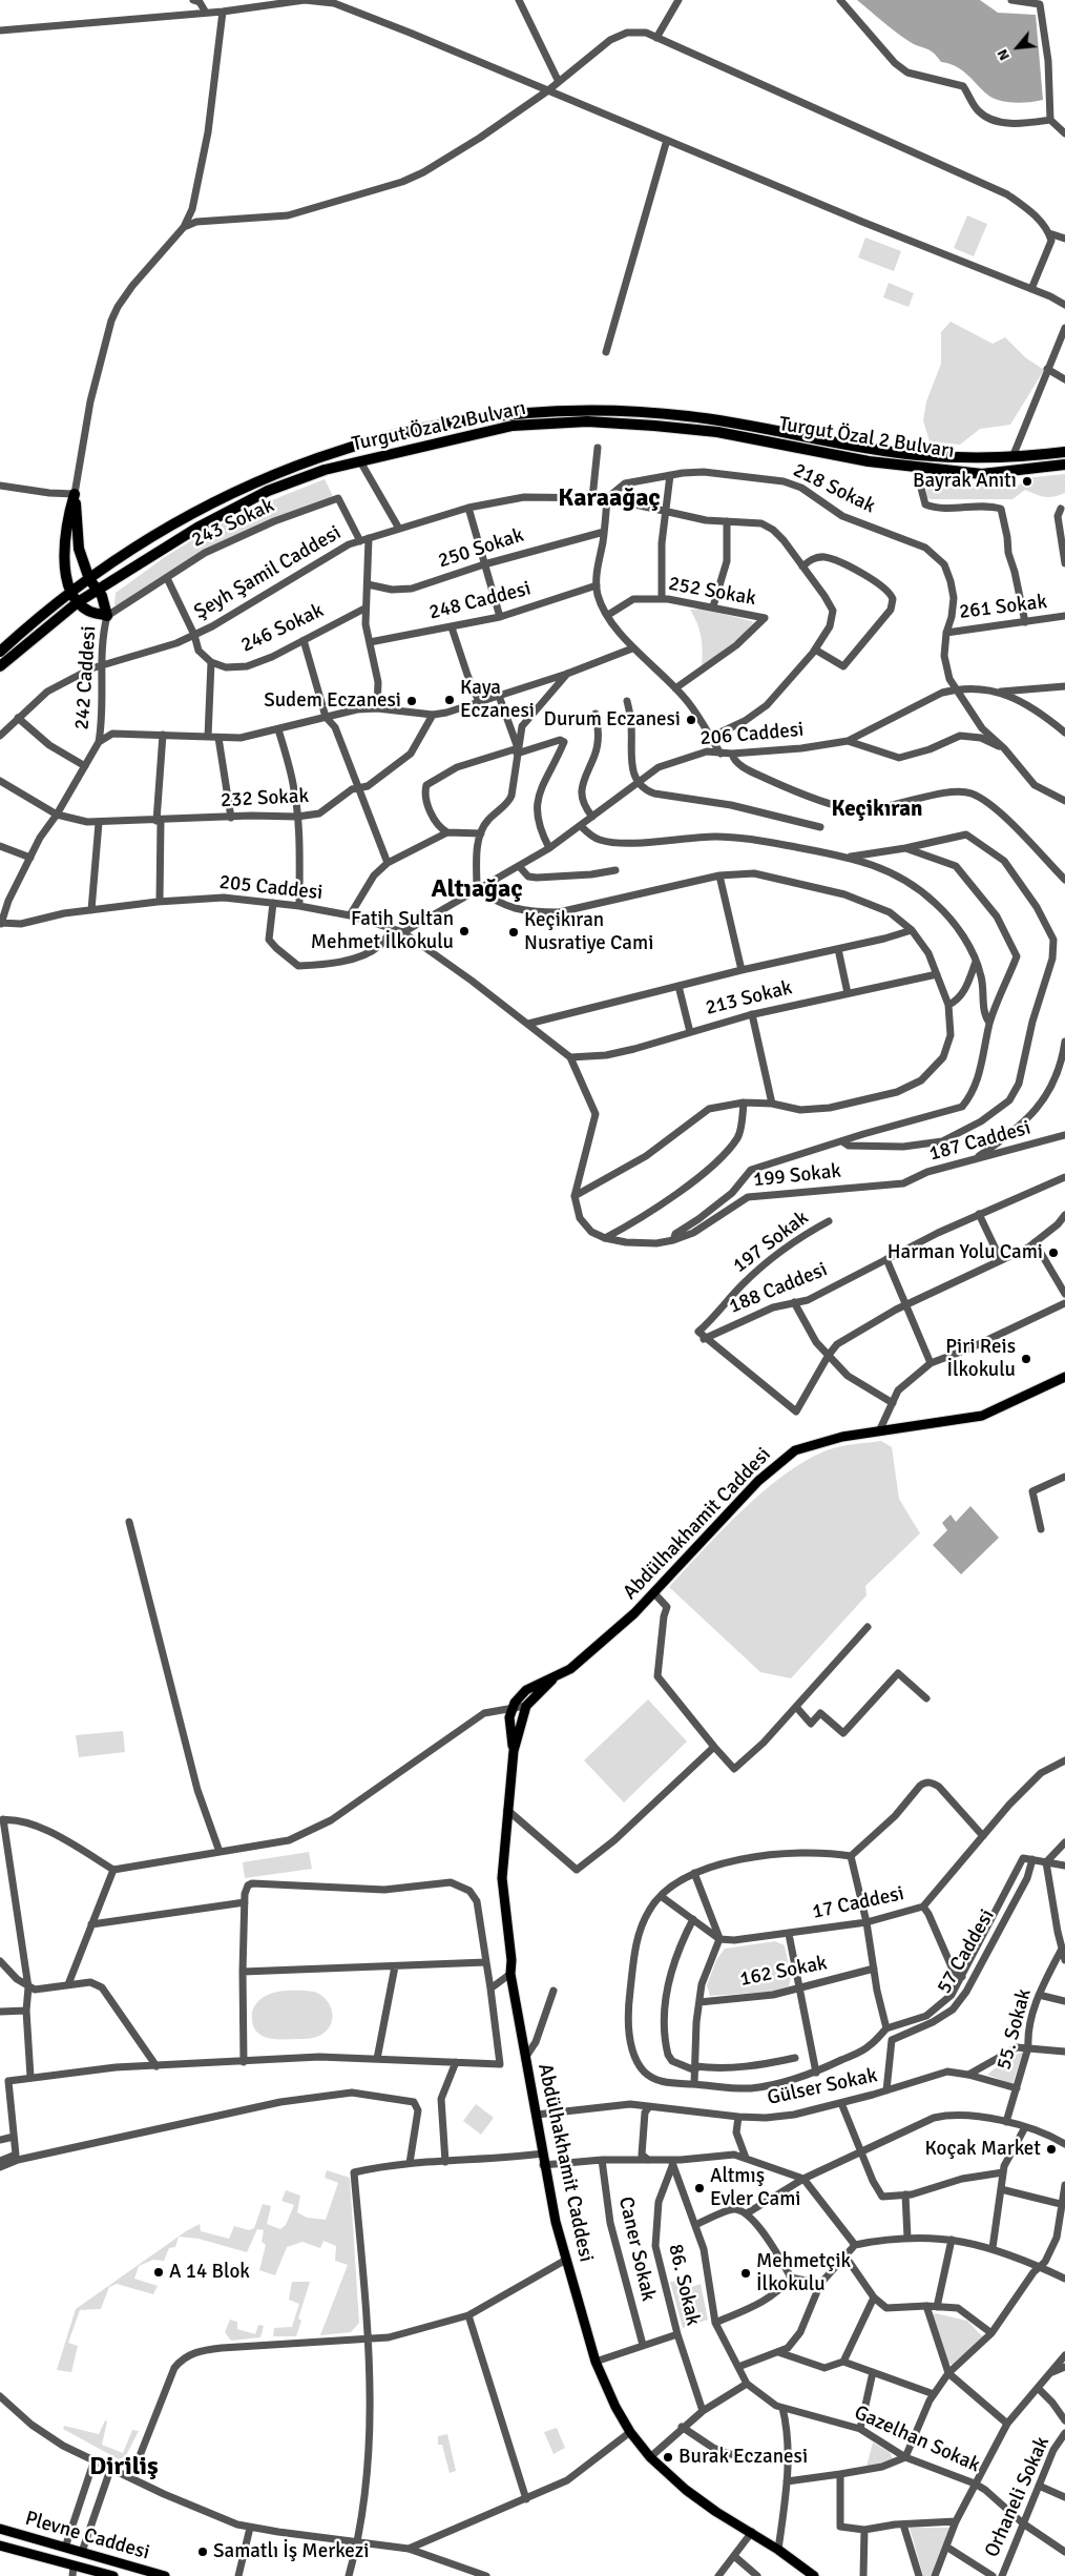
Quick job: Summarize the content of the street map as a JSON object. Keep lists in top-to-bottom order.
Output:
{
  "streets": {
    "highway": ["Turgut Özal 2 Bulvarı"],
    "main road": ["Abdülhakhamit Caddesi", "Plevne Caddesi"],
    "street": [
      "218 Sokak",
      "243 Sokak",
      "250 Sokak",
      "Şeyh Şamil Caddesi",
      "252 Sokak",
      "248 Caddesi",
      "261 Sokak",
      "246 Sokak",
      "242 Caddesi",
      "206 Caddesi",
      "232 Sokak",
      "205 Caddesi",
      "213 Sokak",
      "187 Caddesi",
      "199 Sokak",
      "197 Sokak",
      "188 Caddesi",
      "17 Caddesi",
      "57 Caddesi",
      "162 Sokak",
      "55. Sokak",
      "Gülser Sokak",
      "Caner Sokak",
      "86. Sokak",
      "Gazelhan Sokak",
      "Orhaneli Sokak"
    ]
  },
  "crossings": [
    ["218 Sokak", "Şeyh Şamil Caddesi"],
    ["218 Sokak", "261 Sokak"],
    ["218 Sokak", "206 Caddesi"],
    ["243 Sokak", "Şeyh Şamil Caddesi"],
    ["243 Sokak", "242 Caddesi"],
    ["Şeyh Şamil Caddesi", "242 Caddesi"],
    ["206 Caddesi", "205 Caddesi"],
    ["205 Caddesi", "213 Sokak"],
    ["205 Caddesi", "199 Sokak"],
    ["187 Caddesi", "199 Sokak"],
    ["197 Sokak", "188 Caddesi"],
    ["Abdülhakhamit Caddesi", "Gülser Sokak"],
    ["57 Caddesi", "Gülser Sokak"],
    ["55. Sokak", "Gülser Sokak"],
    ["86. Sokak", "Gazelhan Sokak"],
    ["Gazelhan Sokak", "Orhaneli Sokak"]
  ],
  "districts": [
    "Karaağaç",
    "Keçikıran",
    "Altıağaç",
    "Diriliş"
  ],
  "places": [
    "Bayrak Anıtı",
    "Kaya Eczanesi",
    "Sudem Eczanesi",
    "Durum Eczanesi",
    "Fatih Sultan Mehmet İlkokulu",
    "Keçikıran Nusratiye Cami",
    "Harman Yolu Cami",
    "Piri Reis İlkokulu",
    "Koçak Market",
    "Altmış Evler Cami",
    "A 14 Blok",
    "Mehmetçik İlkokulu",
    "Burak Eczanesi",
    "Samatlı İş Merkezi"
  ],
  "north": "bottom left"
}
